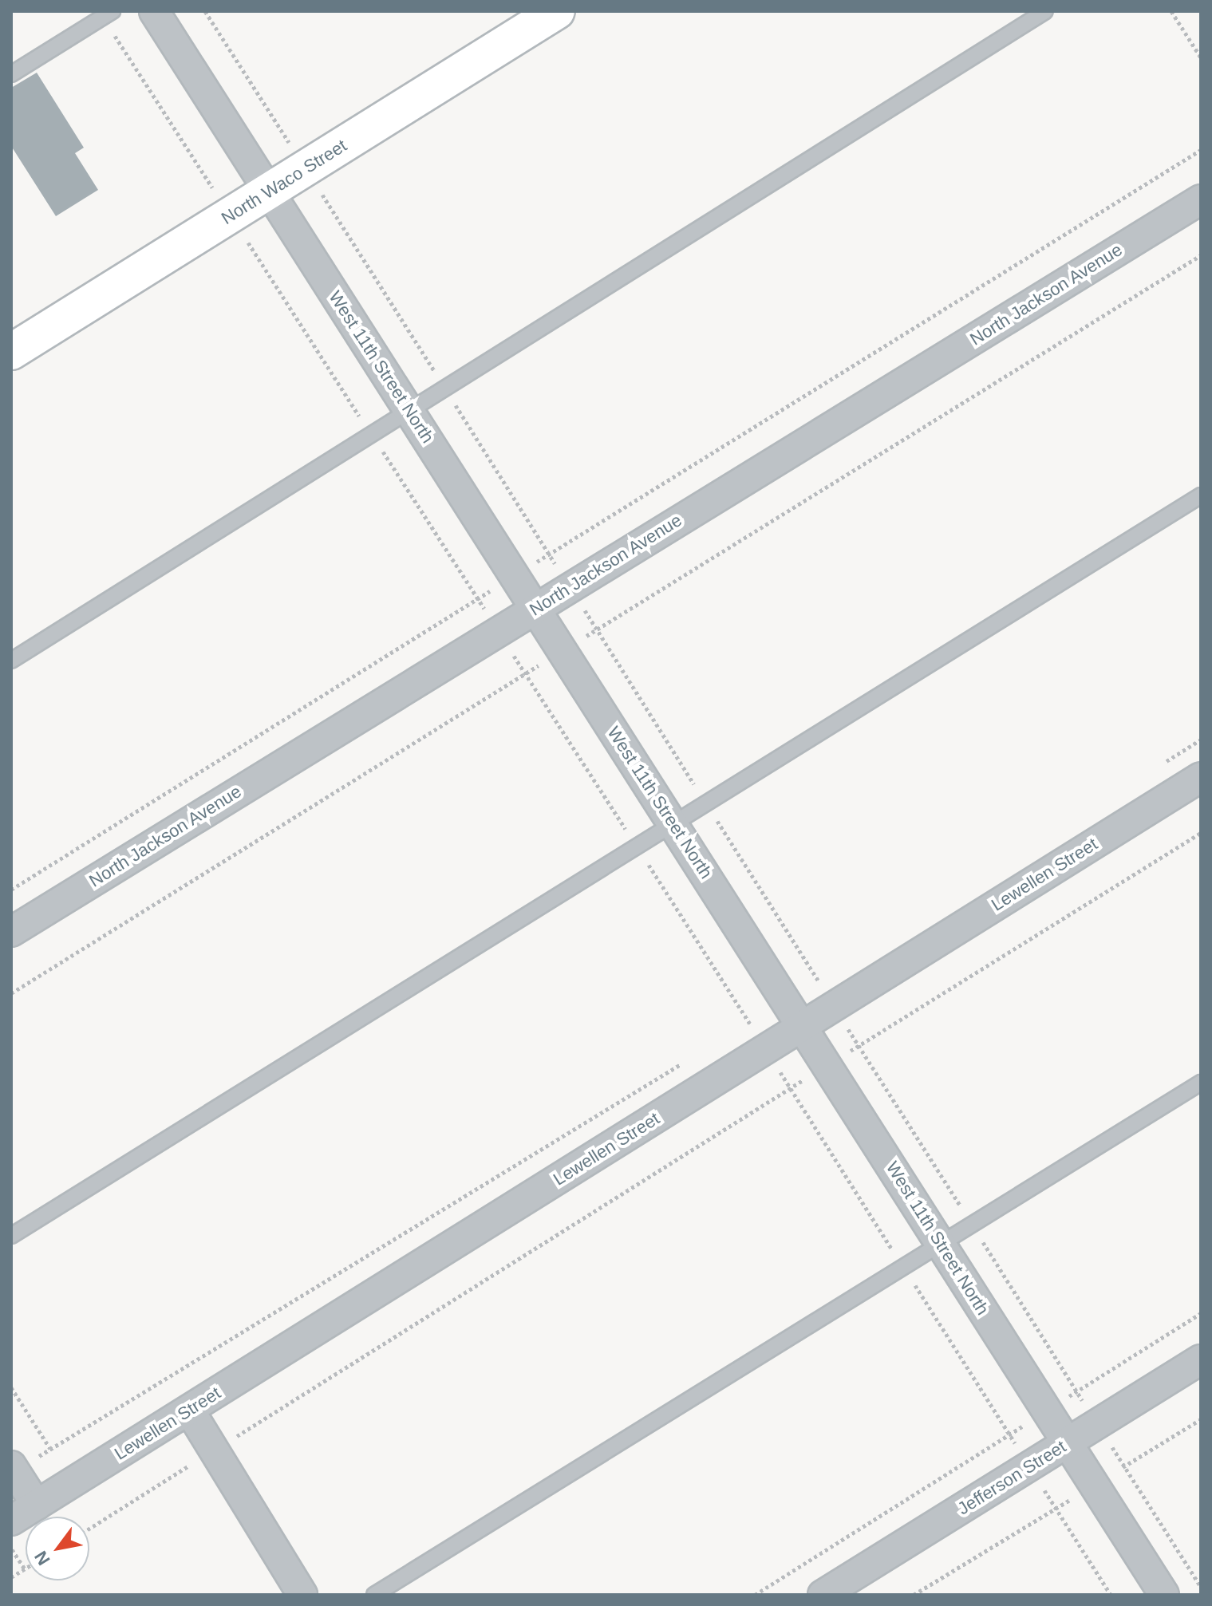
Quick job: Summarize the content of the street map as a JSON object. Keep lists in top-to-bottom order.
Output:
{
  "streets": {
    "street": [
      "North Waco Street",
      "North Jackson Avenue",
      "West 11th Street North",
      "Lewellen Street",
      "Jefferson Street"
    ]
  },
  "crossings": [
    ["North Waco Street", "West 11th Street North"],
    ["North Jackson Avenue", "West 11th Street North"],
    ["West 11th Street North", "Lewellen Street"],
    ["West 11th Street North", "Jefferson Street"]
  ],
  "north": "bottom left"
}
